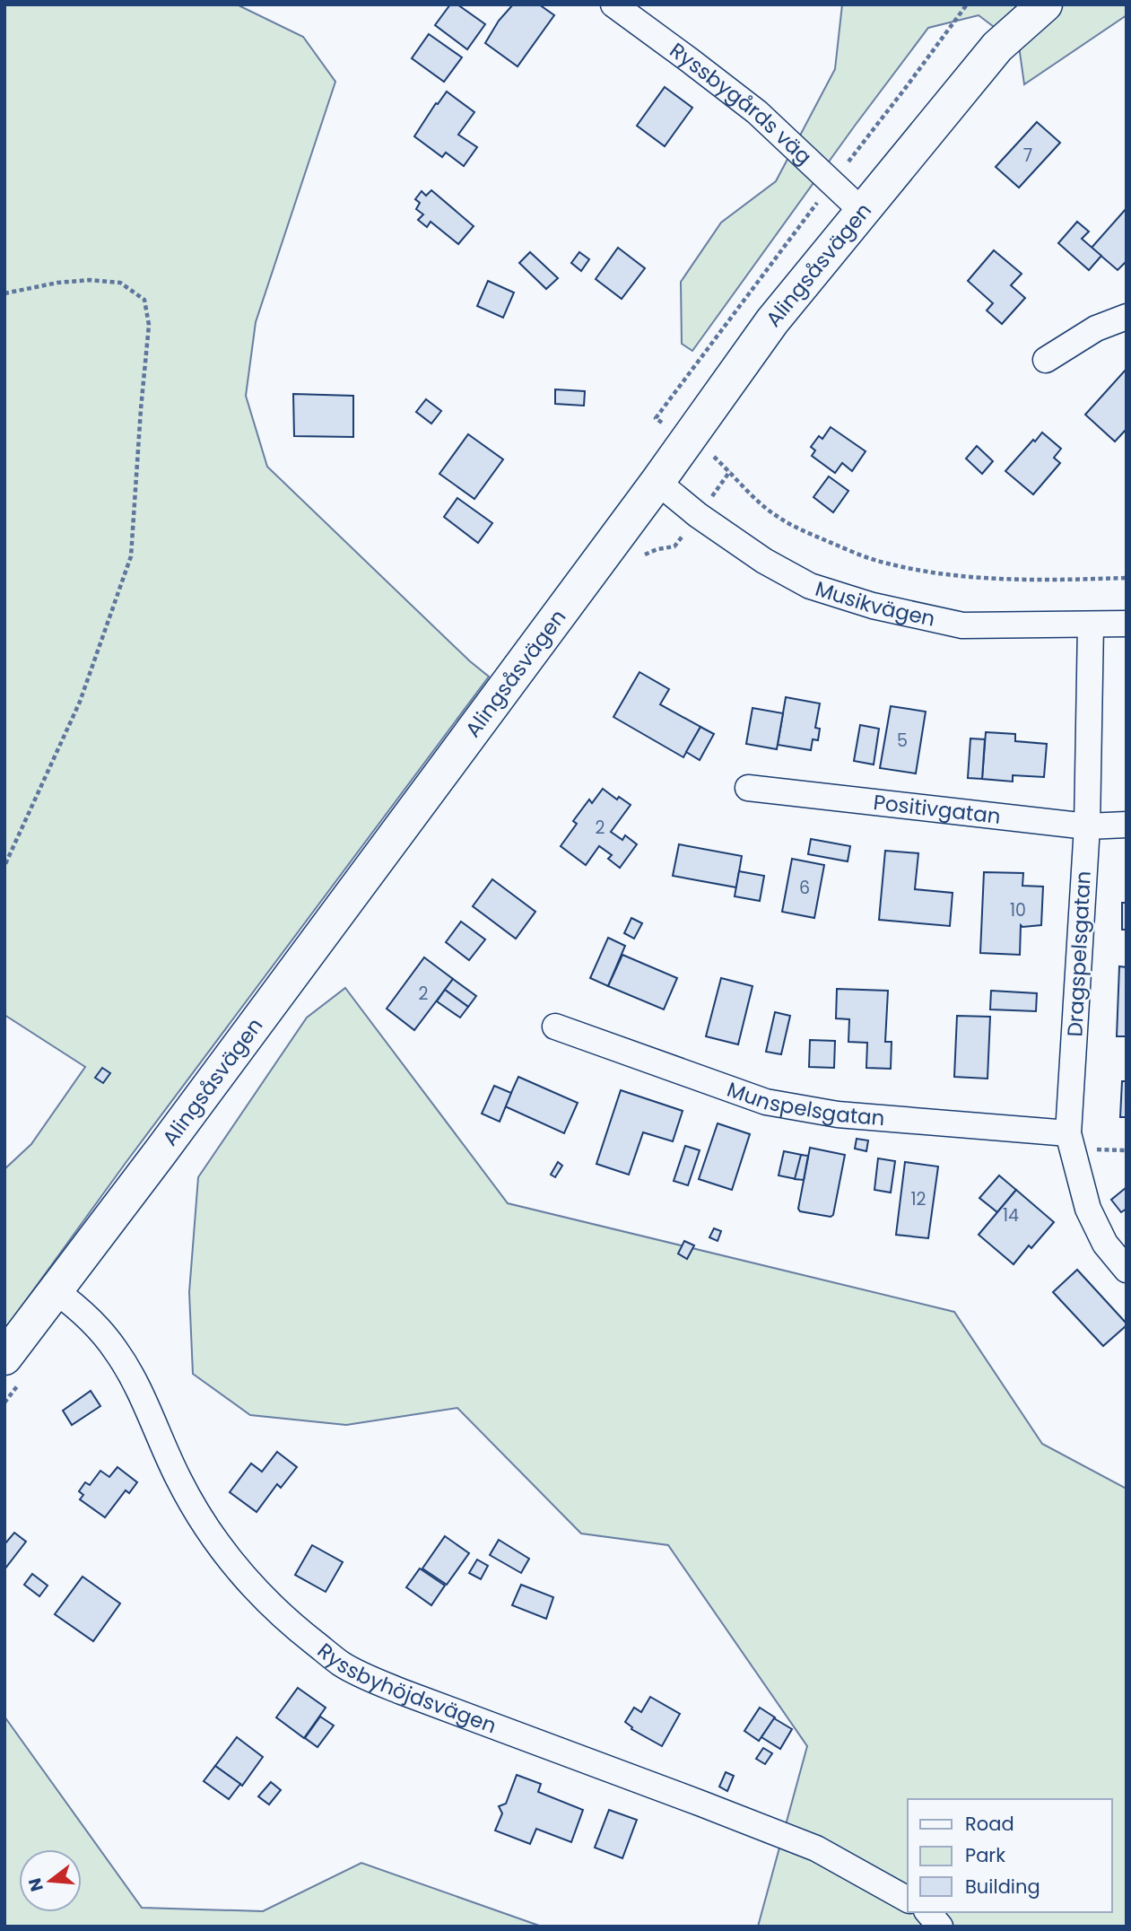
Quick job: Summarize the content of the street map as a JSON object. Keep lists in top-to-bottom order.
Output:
{
  "streets": {
    "main road": ["Alingsåsvägen"],
    "street": [
      "Ryssbygårds väg",
      "Musikvägen",
      "Positivgatan",
      "Dragspelsgatan",
      "Munspelsgatan",
      "Ryssbyhöjdsvägen"
    ]
  },
  "crossings": [
    ["Ryssbygårds väg", "Alingsåsvägen"],
    ["Alingsåsvägen", "Musikvägen"],
    ["Alingsåsvägen", "Ryssbyhöjdsvägen"],
    ["Musikvägen", "Dragspelsgatan"],
    ["Positivgatan", "Dragspelsgatan"],
    ["Dragspelsgatan", "Munspelsgatan"]
  ],
  "house_numbers": [
    "7",
    "5",
    "2",
    "6",
    "10",
    "2",
    "12",
    "14"
  ],
  "legend": ["Road", "Park", "Building"],
  "north": "left"
}
